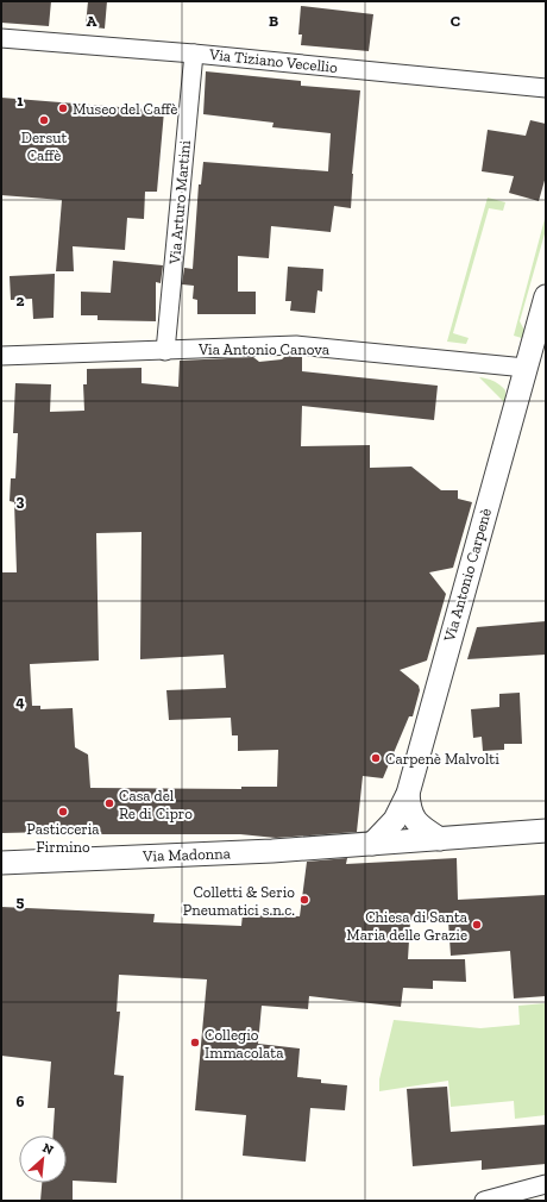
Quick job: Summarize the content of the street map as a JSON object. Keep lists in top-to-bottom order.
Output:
{
  "streets": {
    "street": [
      "Via Tiziano Vecellio",
      "Via Arturo Martini",
      "Via Antonio Canova",
      "Via Antonio Carpenè",
      "Via Madonna"
    ]
  },
  "crossings": [
    ["Via Tiziano Vecellio", "Via Arturo Martini"],
    ["Via Arturo Martini", "Via Antonio Canova"],
    ["Via Antonio Canova", "Via Antonio Carpenè"],
    ["Via Antonio Carpenè", "Via Madonna"]
  ],
  "places": [
    "Museo del Caffè",
    "Dersut Caffè",
    "Carpenè Malvolti",
    "Casa del Re di Cipro",
    "Pasticceria Firmino",
    "Colletti & Serio Pneumatici s.n.c.",
    "Chiesa di Santa Maria delle Grazie",
    "Collegio Immacolata"
  ],
  "north": "top right",
  "grid": {
    "columns": ["A", "B", "C"],
    "rows": [
      "1",
      "2",
      "3",
      "4",
      "5",
      "6"
    ]
  }
}
